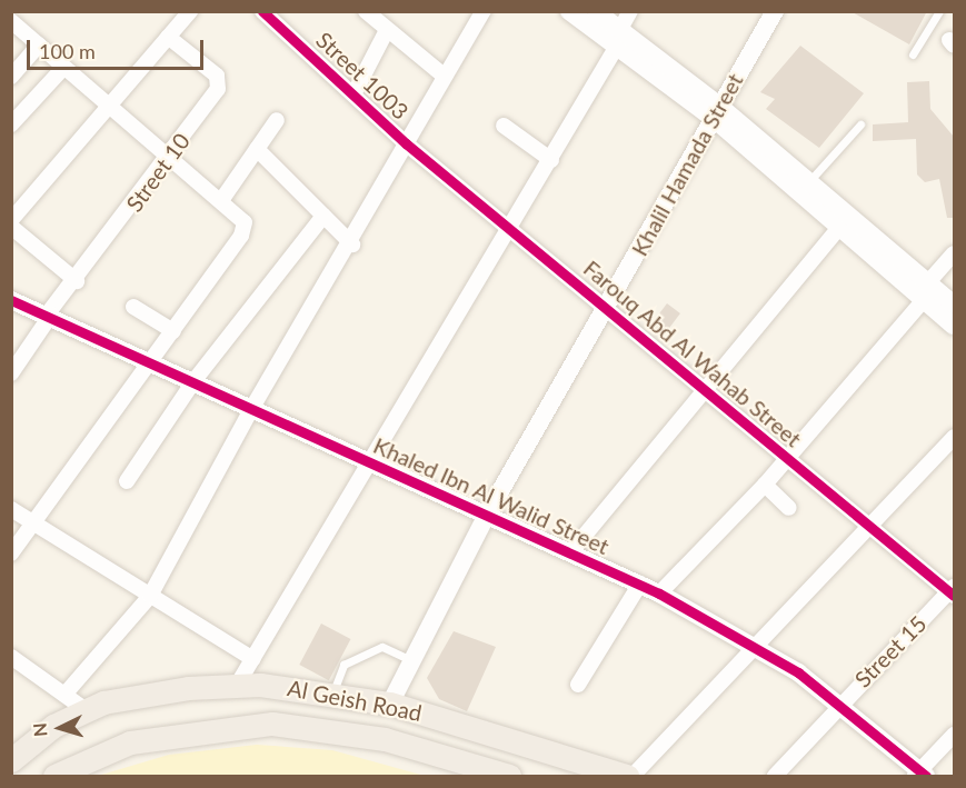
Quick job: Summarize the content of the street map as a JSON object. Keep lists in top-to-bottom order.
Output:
{
  "streets": {
    "highway": ["Al Geish Road"],
    "street": [
      "Street 1003",
      "Khalil Hamada Street",
      "Street 10",
      "Farouq Abd Al Wahab Street",
      "Khaled Ibn Al Walid Street",
      "Street 15"
    ]
  },
  "crossings": [
    ["Street 1003", "Farouq Abd Al Wahab Street"],
    ["Khalil Hamada Street", "Farouq Abd Al Wahab Street"],
    ["Khalil Hamada Street", "Khaled Ibn Al Walid Street"],
    ["Khalil Hamada Street", "Al Geish Road"],
    ["Street 10", "Khaled Ibn Al Walid Street"],
    ["Farouq Abd Al Wahab Street", "Street 15"],
    ["Khaled Ibn Al Walid Street", "Street 15"]
  ],
  "scale_bar": "100 m",
  "north": "left"
}
